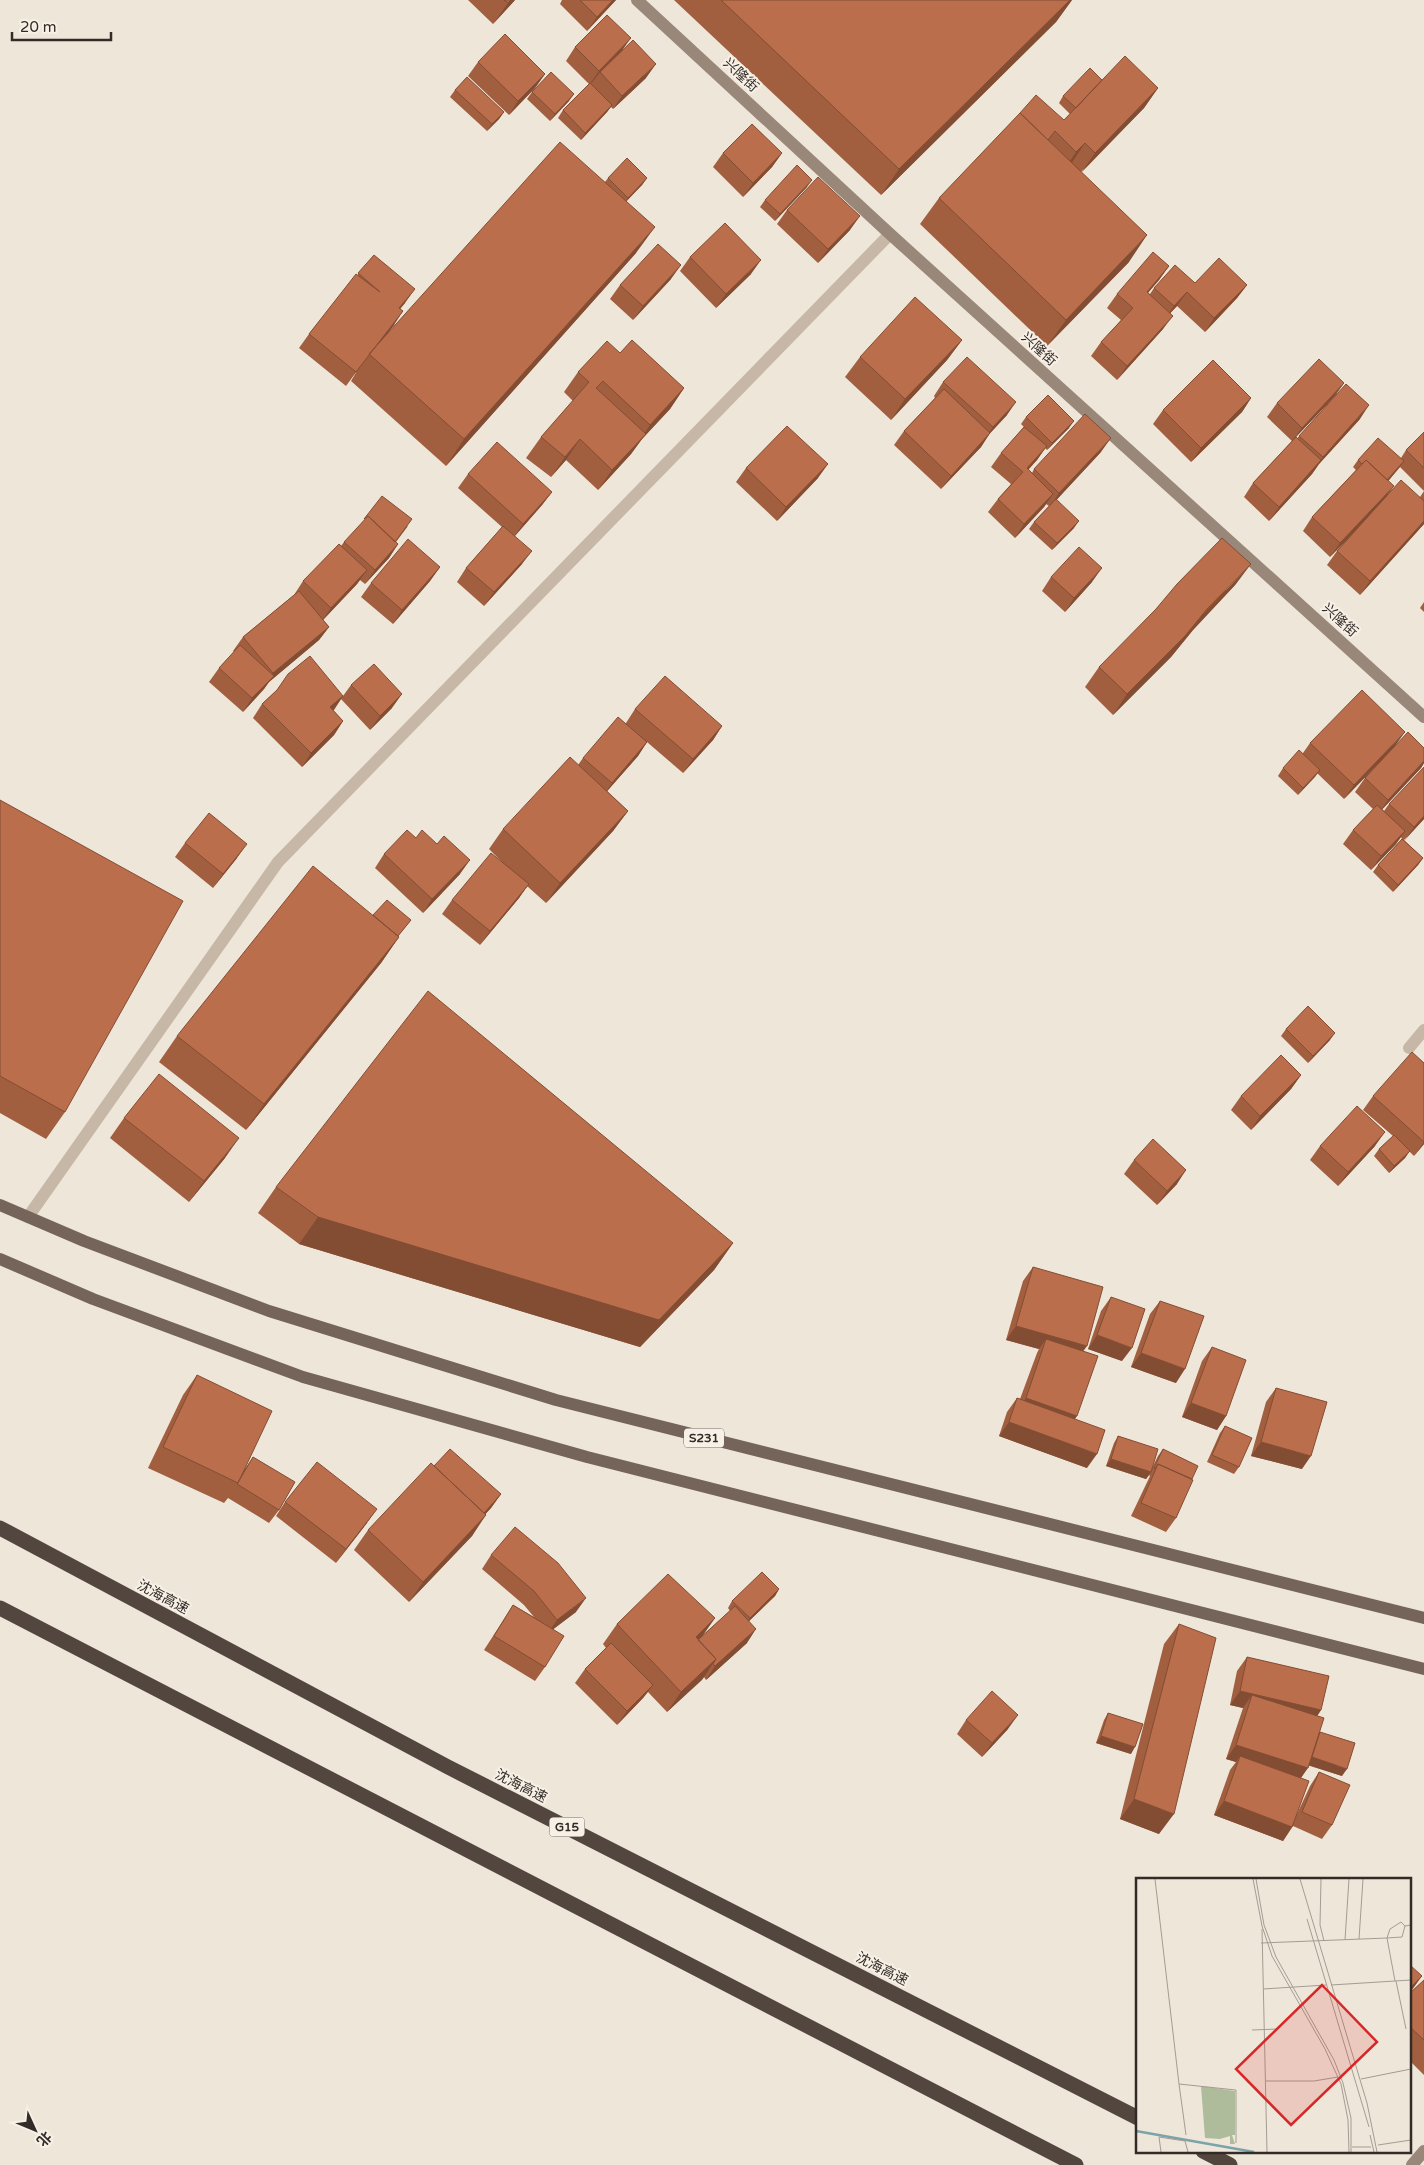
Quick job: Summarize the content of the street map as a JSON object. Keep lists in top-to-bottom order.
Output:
{
  "streets": {
    "highway": ["沈海高速", "G15"],
    "main road": ["S231"],
    "street": ["兴隆街"]
  },
  "scale_bar": "20 m",
  "north": "bottom right"
}
